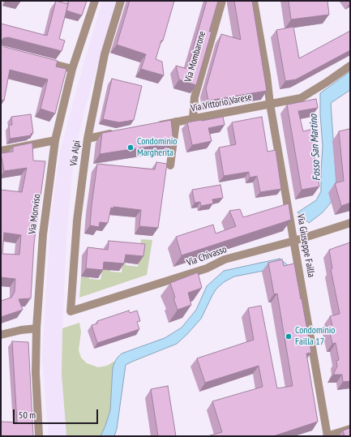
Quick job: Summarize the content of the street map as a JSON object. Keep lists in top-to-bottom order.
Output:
{
  "streets": {
    "street": [
      "Via Mombarone",
      "Via Vittorio Varese",
      "Via Alpi",
      "Via Monviso",
      "Via Giuseppe Failla",
      "Via Chivasso"
    ]
  },
  "crossings": [
    ["Via Mombarone", "Via Vittorio Varese"],
    ["Via Vittorio Varese", "Via Giuseppe Failla"],
    ["Via Alpi", "Via Chivasso"],
    ["Via Giuseppe Failla", "Via Chivasso"]
  ],
  "water": ["Fosso San Martino"],
  "places": ["Condominio Margherita", "Condominio Failla 17"],
  "scale_bar": "50 m"
}
